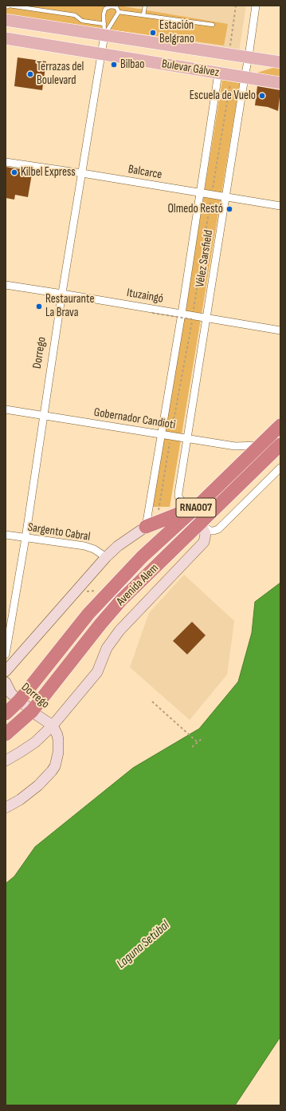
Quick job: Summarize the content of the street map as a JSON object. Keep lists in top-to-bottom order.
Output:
{
  "streets": {
    "highway": ["RNA007", "Avenida Alem"],
    "main road": ["Bulevar Gálvez"],
    "street": [
      "Balcarce",
      "Vélez Sarsfield",
      "Ituzaingó",
      "Dorrego",
      "Gobernador Candioti",
      "Sargento Cabral"
    ]
  },
  "crossings": [
    ["Bulevar Gálvez", "Vélez Sarsfield"],
    ["Bulevar Gálvez", "Dorrego"],
    ["Balcarce", "Vélez Sarsfield"],
    ["Balcarce", "Dorrego"],
    ["Vélez Sarsfield", "Ituzaingó"],
    ["Vélez Sarsfield", "Gobernador Candioti"],
    ["Vélez Sarsfield", "Avenida Alem"],
    ["Ituzaingó", "Dorrego"],
    ["Dorrego", "Gobernador Candioti"],
    ["Dorrego", "Sargento Cabral"],
    ["Dorrego", "Avenida Alem"],
    ["Gobernador Candioti", "Avenida Alem"]
  ],
  "water": ["Laguna Setúbal"],
  "places": [
    "Estación Belgrano",
    "Bilbao",
    "Terrazas del Boulevard",
    "Escuela de Vuelo",
    "Kilbel Express",
    "Olmedo Restó",
    "Restaurante La Brava"
  ]
}
